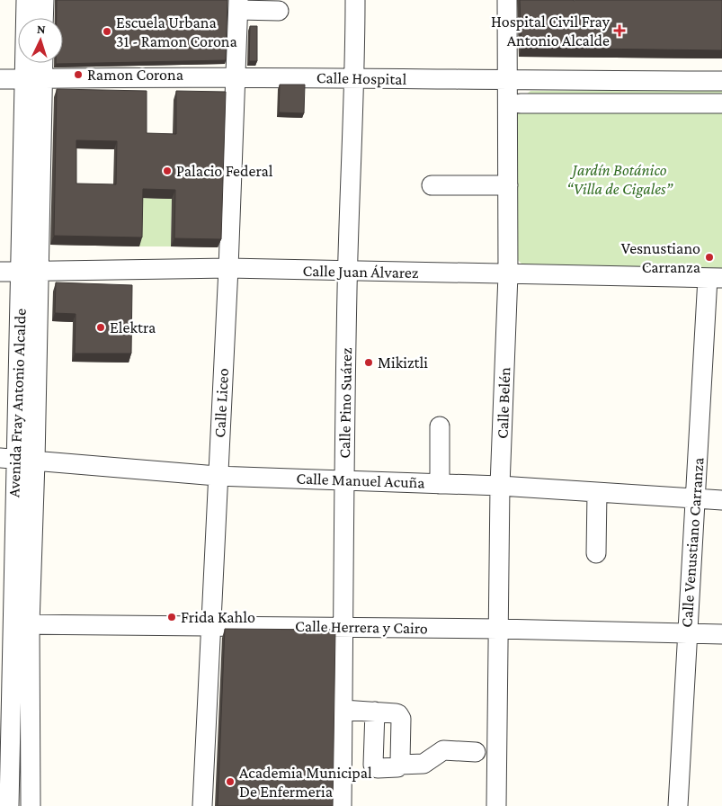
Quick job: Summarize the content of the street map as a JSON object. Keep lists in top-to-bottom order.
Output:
{
  "streets": {
    "street": [
      "Calle Hospital",
      "Calle Juan Álvarez",
      "Avenida Fray Antonio Alcalde",
      "Calle Liceo",
      "Calle Pino Suárez",
      "Calle Belén",
      "Calle Manuel Acuña",
      "Calle Venustiano Carranza",
      "Calle Herrera y Cairo"
    ]
  },
  "crossings": [
    ["Calle Hospital", "Avenida Fray Antonio Alcalde"],
    ["Calle Hospital", "Calle Liceo"],
    ["Calle Hospital", "Calle Pino Suárez"],
    ["Calle Hospital", "Calle Belén"],
    ["Calle Juan Álvarez", "Avenida Fray Antonio Alcalde"],
    ["Calle Juan Álvarez", "Calle Liceo"],
    ["Calle Juan Álvarez", "Calle Pino Suárez"],
    ["Calle Juan Álvarez", "Calle Belén"],
    ["Calle Juan Álvarez", "Calle Venustiano Carranza"],
    ["Avenida Fray Antonio Alcalde", "Calle Manuel Acuña"],
    ["Avenida Fray Antonio Alcalde", "Calle Herrera y Cairo"],
    ["Calle Liceo", "Calle Manuel Acuña"],
    ["Calle Liceo", "Calle Herrera y Cairo"],
    ["Calle Pino Suárez", "Calle Manuel Acuña"],
    ["Calle Pino Suárez", "Calle Herrera y Cairo"],
    ["Calle Belén", "Calle Manuel Acuña"],
    ["Calle Belén", "Calle Herrera y Cairo"],
    ["Calle Manuel Acuña", "Calle Venustiano Carranza"],
    ["Calle Venustiano Carranza", "Calle Herrera y Cairo"]
  ],
  "parks": ["Jardín Botánico “Villa de Cigales”"],
  "places": {
    "health": ["Hospital Civil Fray Antonio Alcalde"],
    "other": [
      "Escuela Urbana 31 - Ramon Corona",
      "Ramon Corona",
      "Palacio Federal",
      "Vesnustiano Carranza",
      "Elektra",
      "Mikiztli",
      "Frida Kahlo",
      "Academia Municipal De Enfermeria"
    ]
  },
  "north": "top"
}
